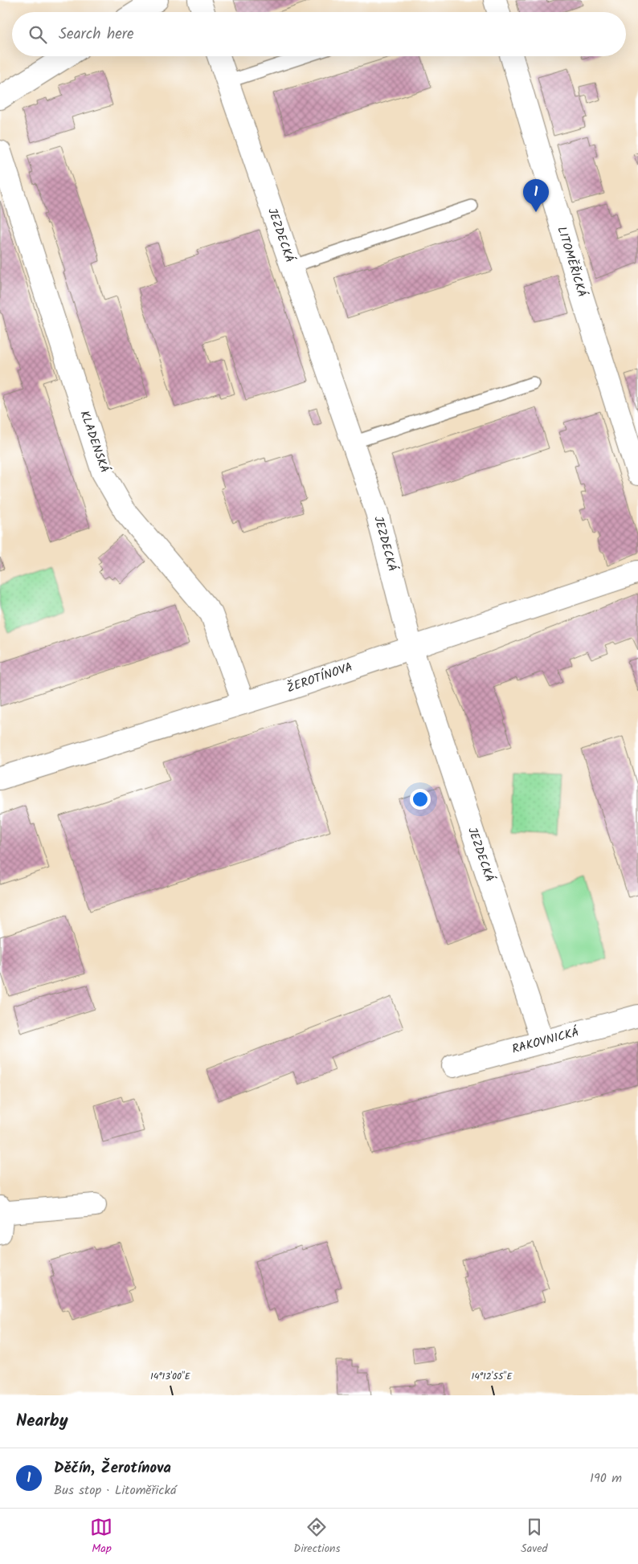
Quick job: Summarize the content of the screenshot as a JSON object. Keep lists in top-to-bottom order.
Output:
{
  "streets": {
    "street": [
      "JEZDECKÁ",
      "LITOMĚŘICKÁ",
      "KLADENSKÁ",
      "ŽEROTÍNOVA",
      "RAKOVNICKÁ"
    ]
  },
  "crossings": [
    ["JEZDECKÁ", "ŽEROTÍNOVA"],
    ["JEZDECKÁ", "RAKOVNICKÁ"],
    ["KLADENSKÁ", "ŽEROTÍNOVA"]
  ],
  "page": {
    "search": "Search here",
    "pins": "1",
    "heading": "Nearby",
    "list": [
      {
        "mark": "1",
        "name": "Děčín, Žerotínova",
        "note": "Bus stop · Litoměřická",
        "value": "190 m"
      }
    ],
    "nav": ["Map", "Directions", "Saved"]
  },
  "coordinates": ["14°13'00\"E", "14°12'55\"E"]
}
